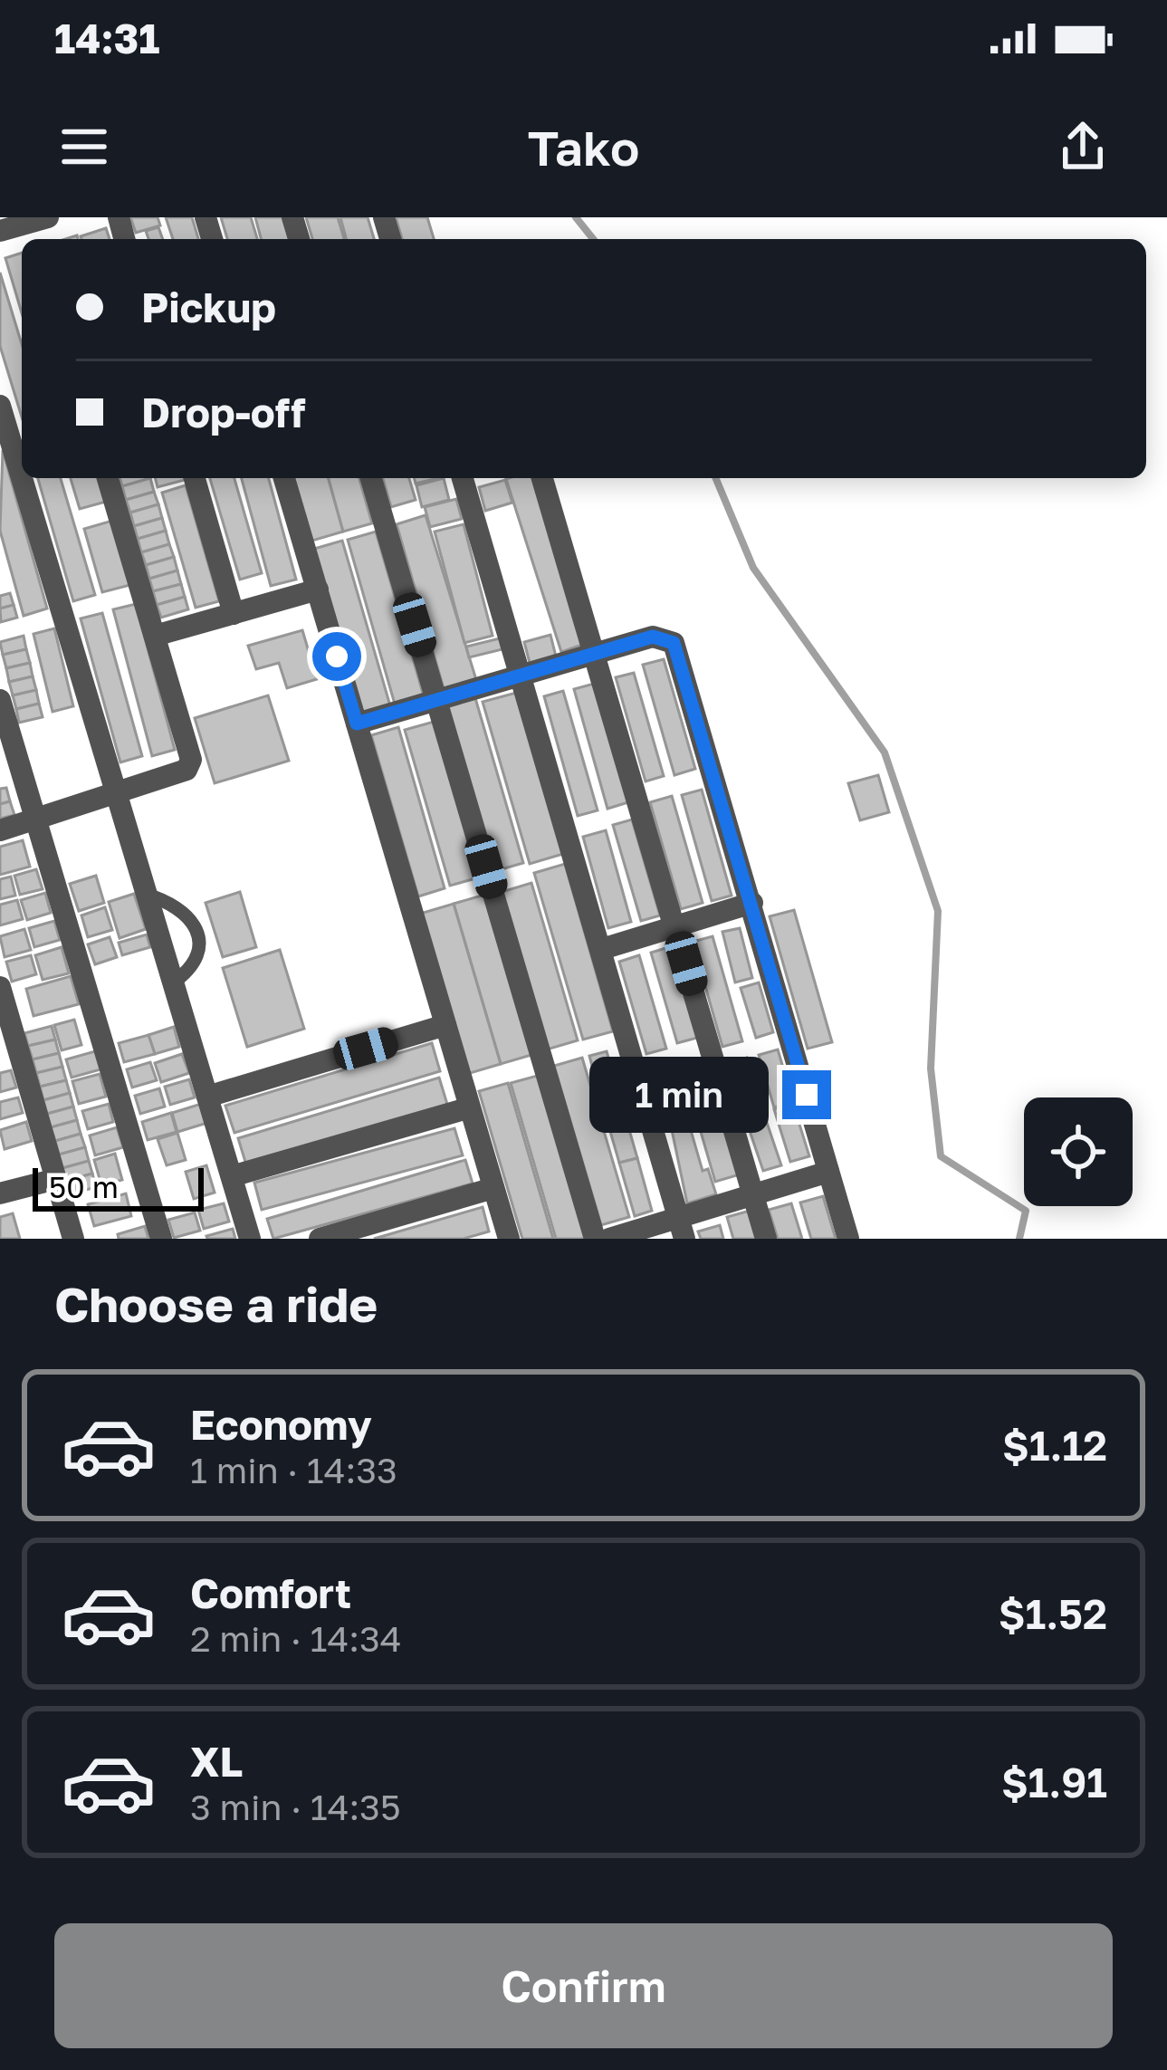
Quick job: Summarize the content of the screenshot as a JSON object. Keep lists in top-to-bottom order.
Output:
{
  "scale_bar": "50 m",
  "page": {
    "status": "14:31",
    "header": "Tako",
    "banner": ["Pickup", "Drop-off"],
    "bubble": "1 min",
    "scale": "50 m",
    "heading": "Choose a ride",
    "list": [
      {
        "name": "Economy",
        "note": "1 min · 14:33",
        "value": "$1.12"
      },
      {
        "name": "Comfort",
        "note": "2 min · 14:34",
        "value": "$1.52"
      },
      {
        "name": "XL",
        "note": "3 min · 14:35",
        "value": "$1.91"
      }
    ],
    "buttons": "Confirm"
  }
}
